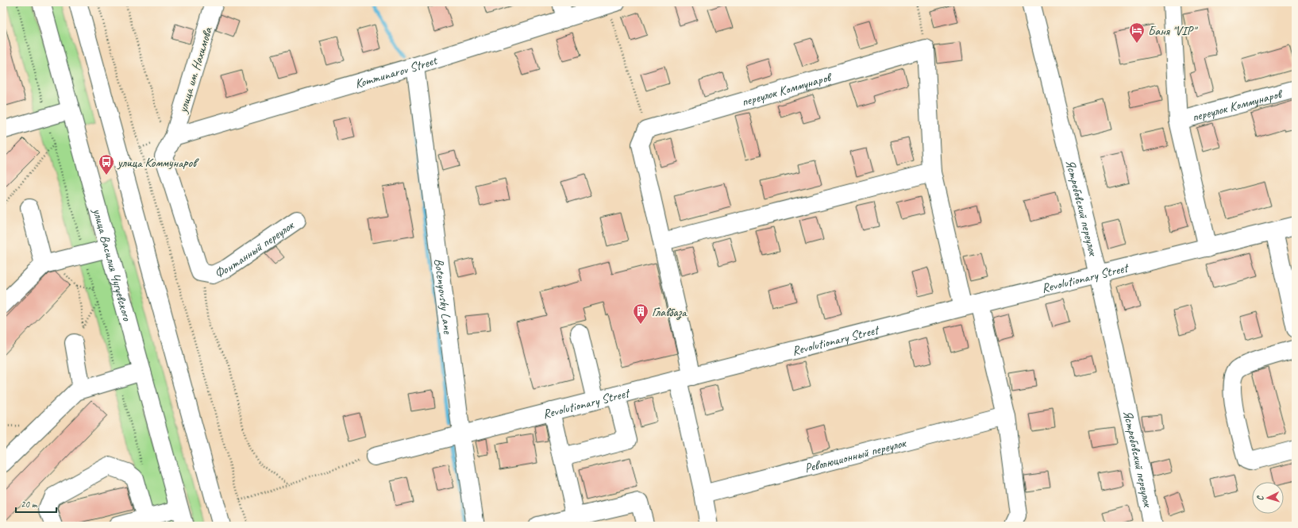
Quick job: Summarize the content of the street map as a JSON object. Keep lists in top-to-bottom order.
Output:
{
  "streets": {
    "street": [
      "улица им. Нахимова",
      "Kommunarov Street",
      "переулок Коммунаров",
      "Ястребовский переулок",
      "Фонтанный переулок",
      "улица Василия Чугуевского",
      "Revolutionary Street",
      "Botenyovsky Lane",
      "Революционный переулок"
    ]
  },
  "crossings": [
    ["улица им. Нахимова", "Kommunarov Street"],
    ["улица им. Нахимова", "Фонтанный переулок"],
    ["Kommunarov Street", "Фонтанный переулок"],
    ["Kommunarov Street", "Botenyovsky Lane"],
    ["Ястребовский переулок", "Revolutionary Street"],
    ["Revolutionary Street", "Botenyovsky Lane"]
  ],
  "places": {
    "hotel": ["Баня \"VIP\""],
    "bus stop": ["улица Коммунаров"],
    "building": ["Главбаза"]
  },
  "scale_bar": "20 m",
  "north": "left"
}
